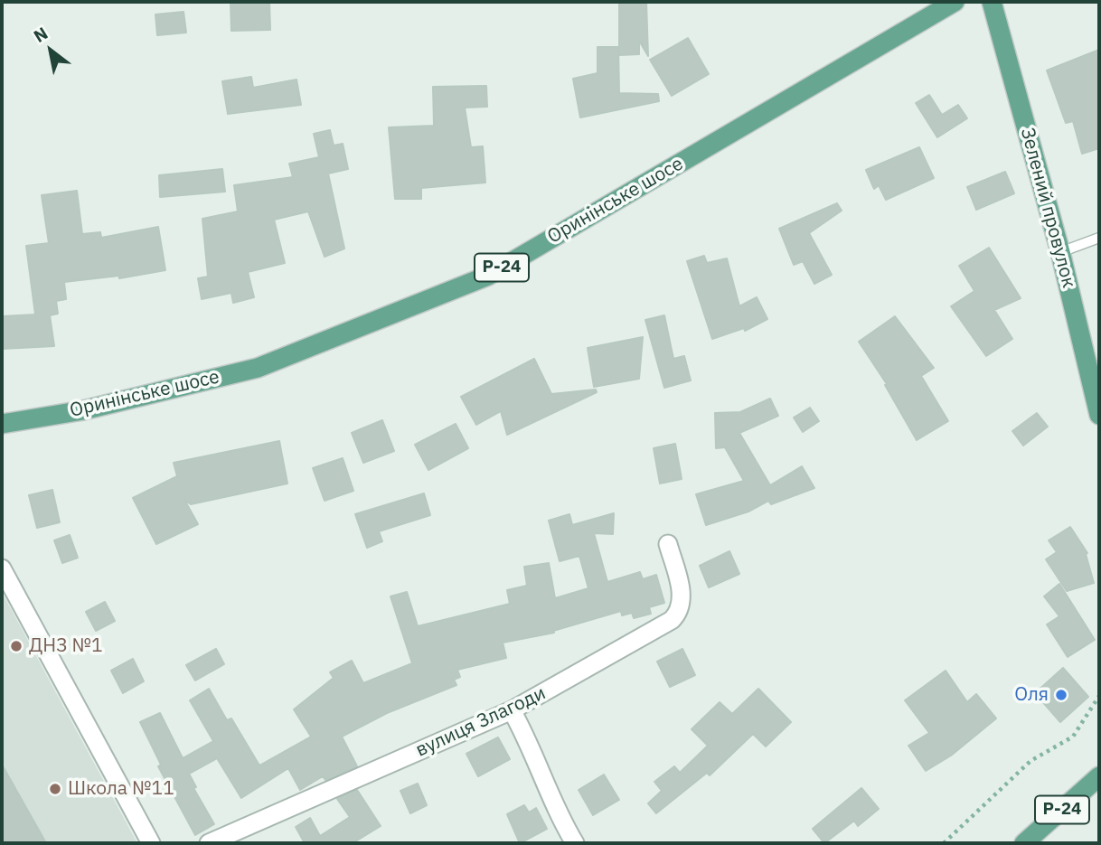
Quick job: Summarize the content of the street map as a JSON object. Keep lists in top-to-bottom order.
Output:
{
  "streets": {
    "main road": ["Оринінське шосе", "Зелений провулок", "Р-24"],
    "street": ["вулиця Злагоди"]
  },
  "places": ["ДНЗ №1", "Оля", "Школа №11"],
  "north": "top left"
}
